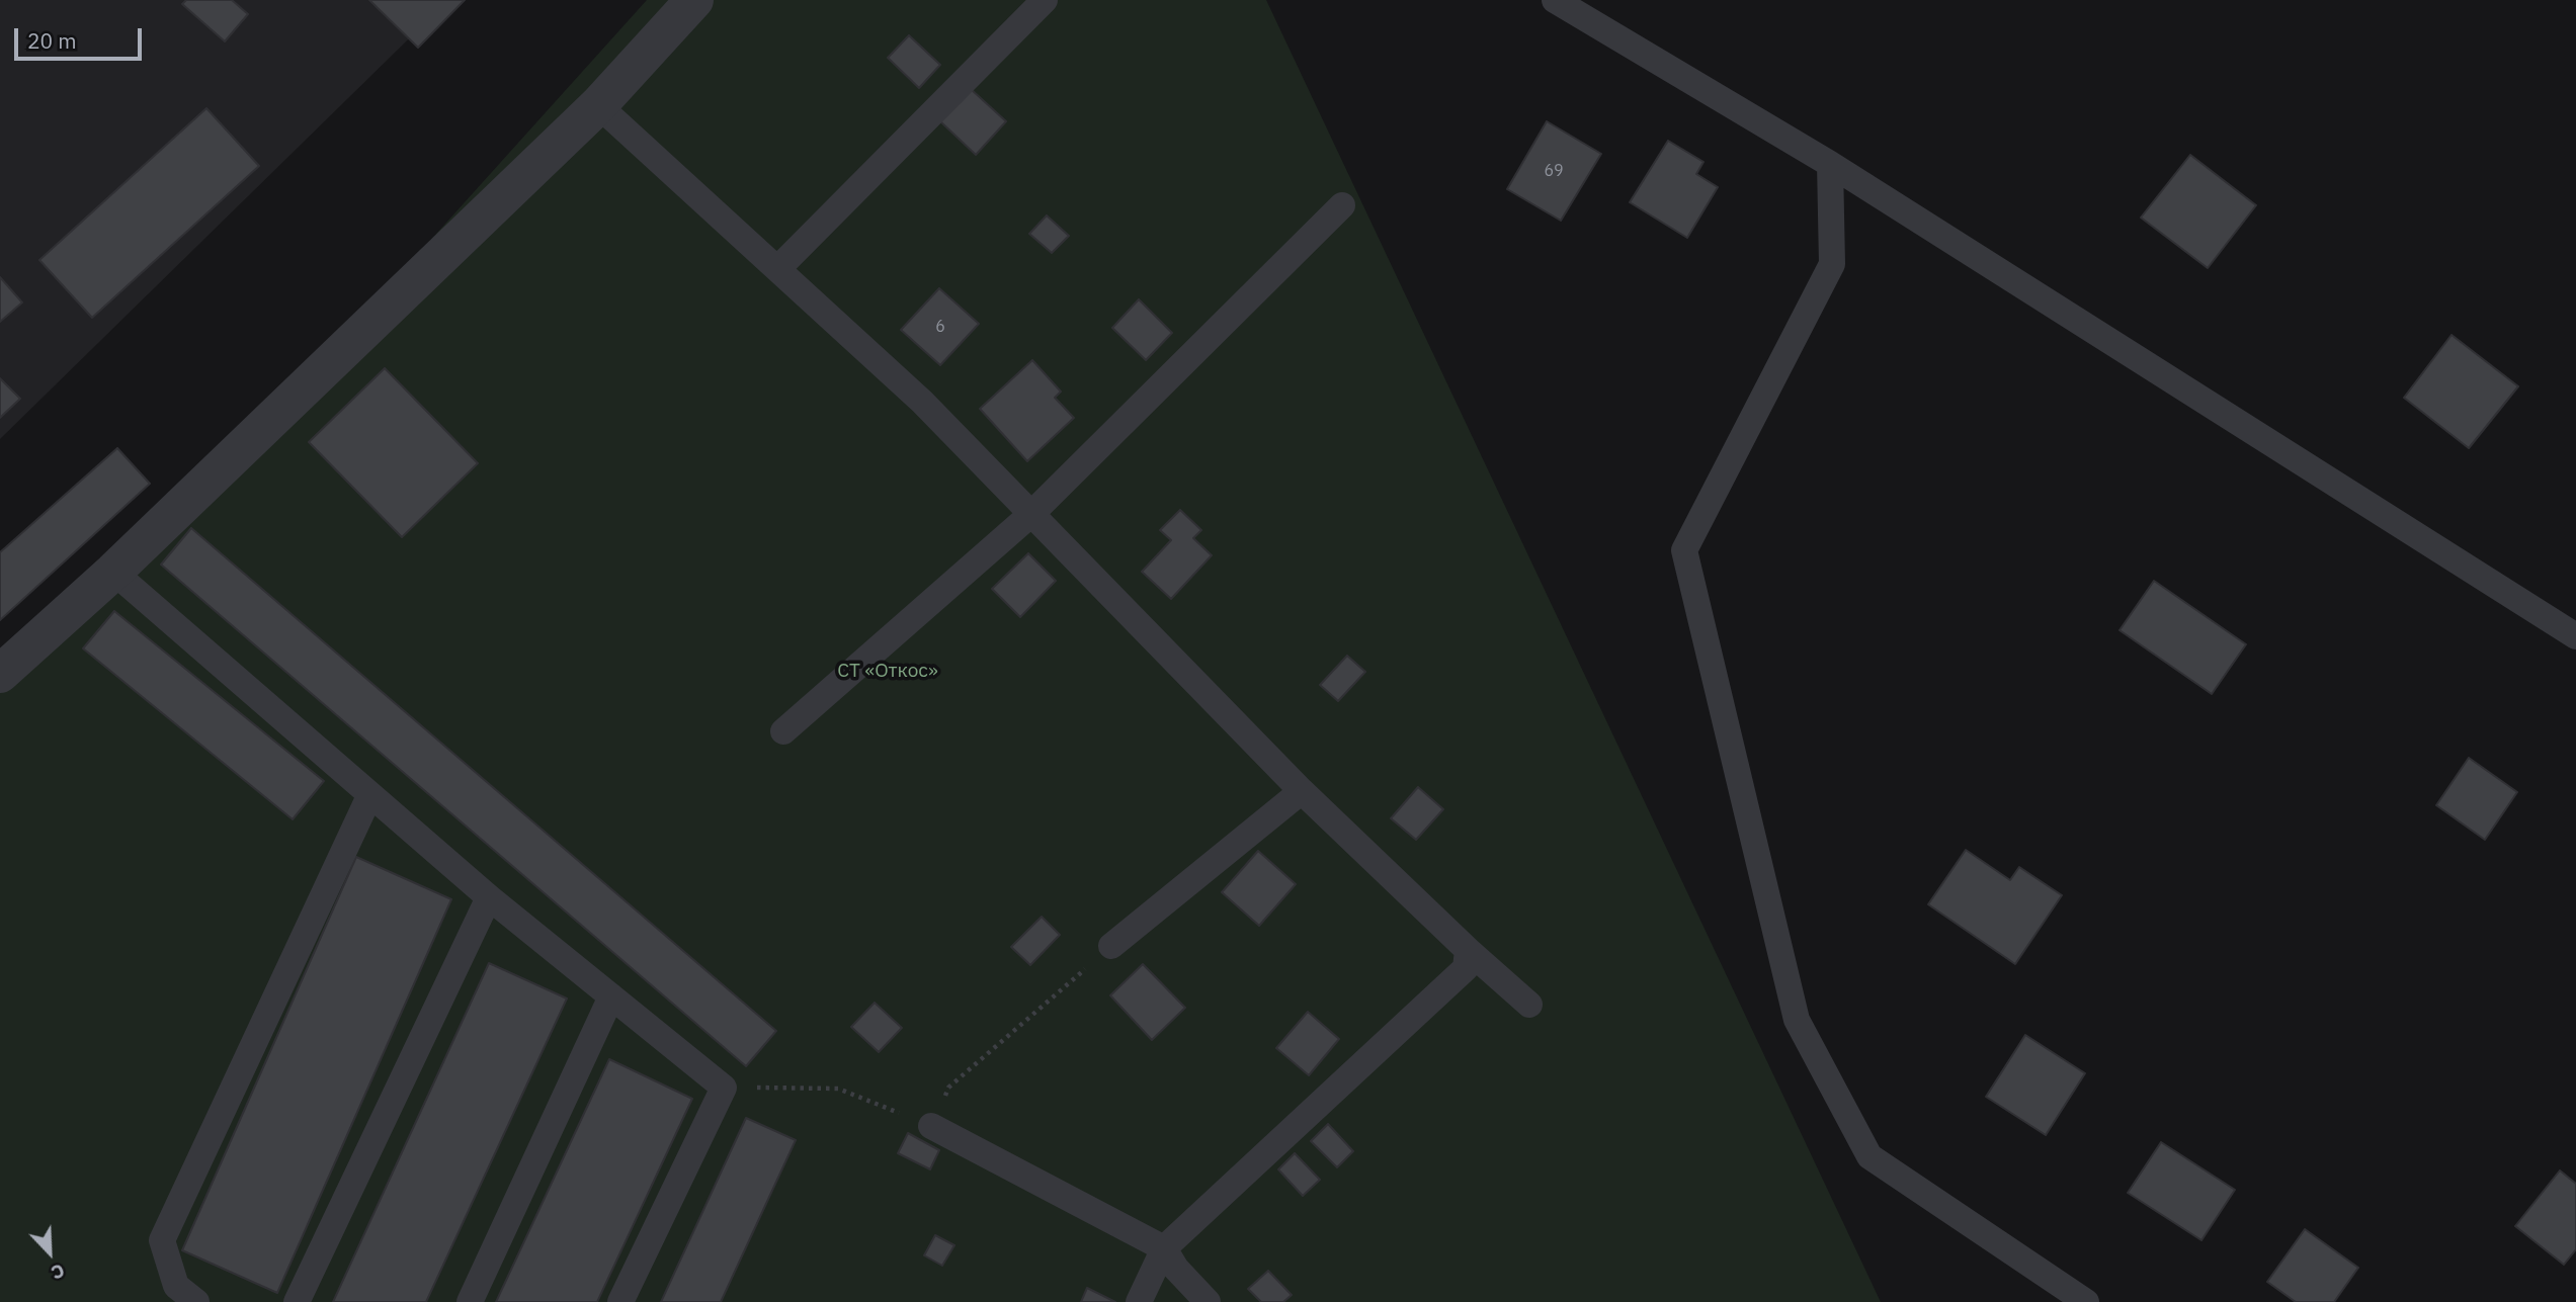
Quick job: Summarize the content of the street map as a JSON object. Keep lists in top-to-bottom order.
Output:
{
  "parks": ["СТ «Откос»"],
  "house_numbers": ["69", "6"],
  "scale_bar": "20 m",
  "north": "bottom right"
}
